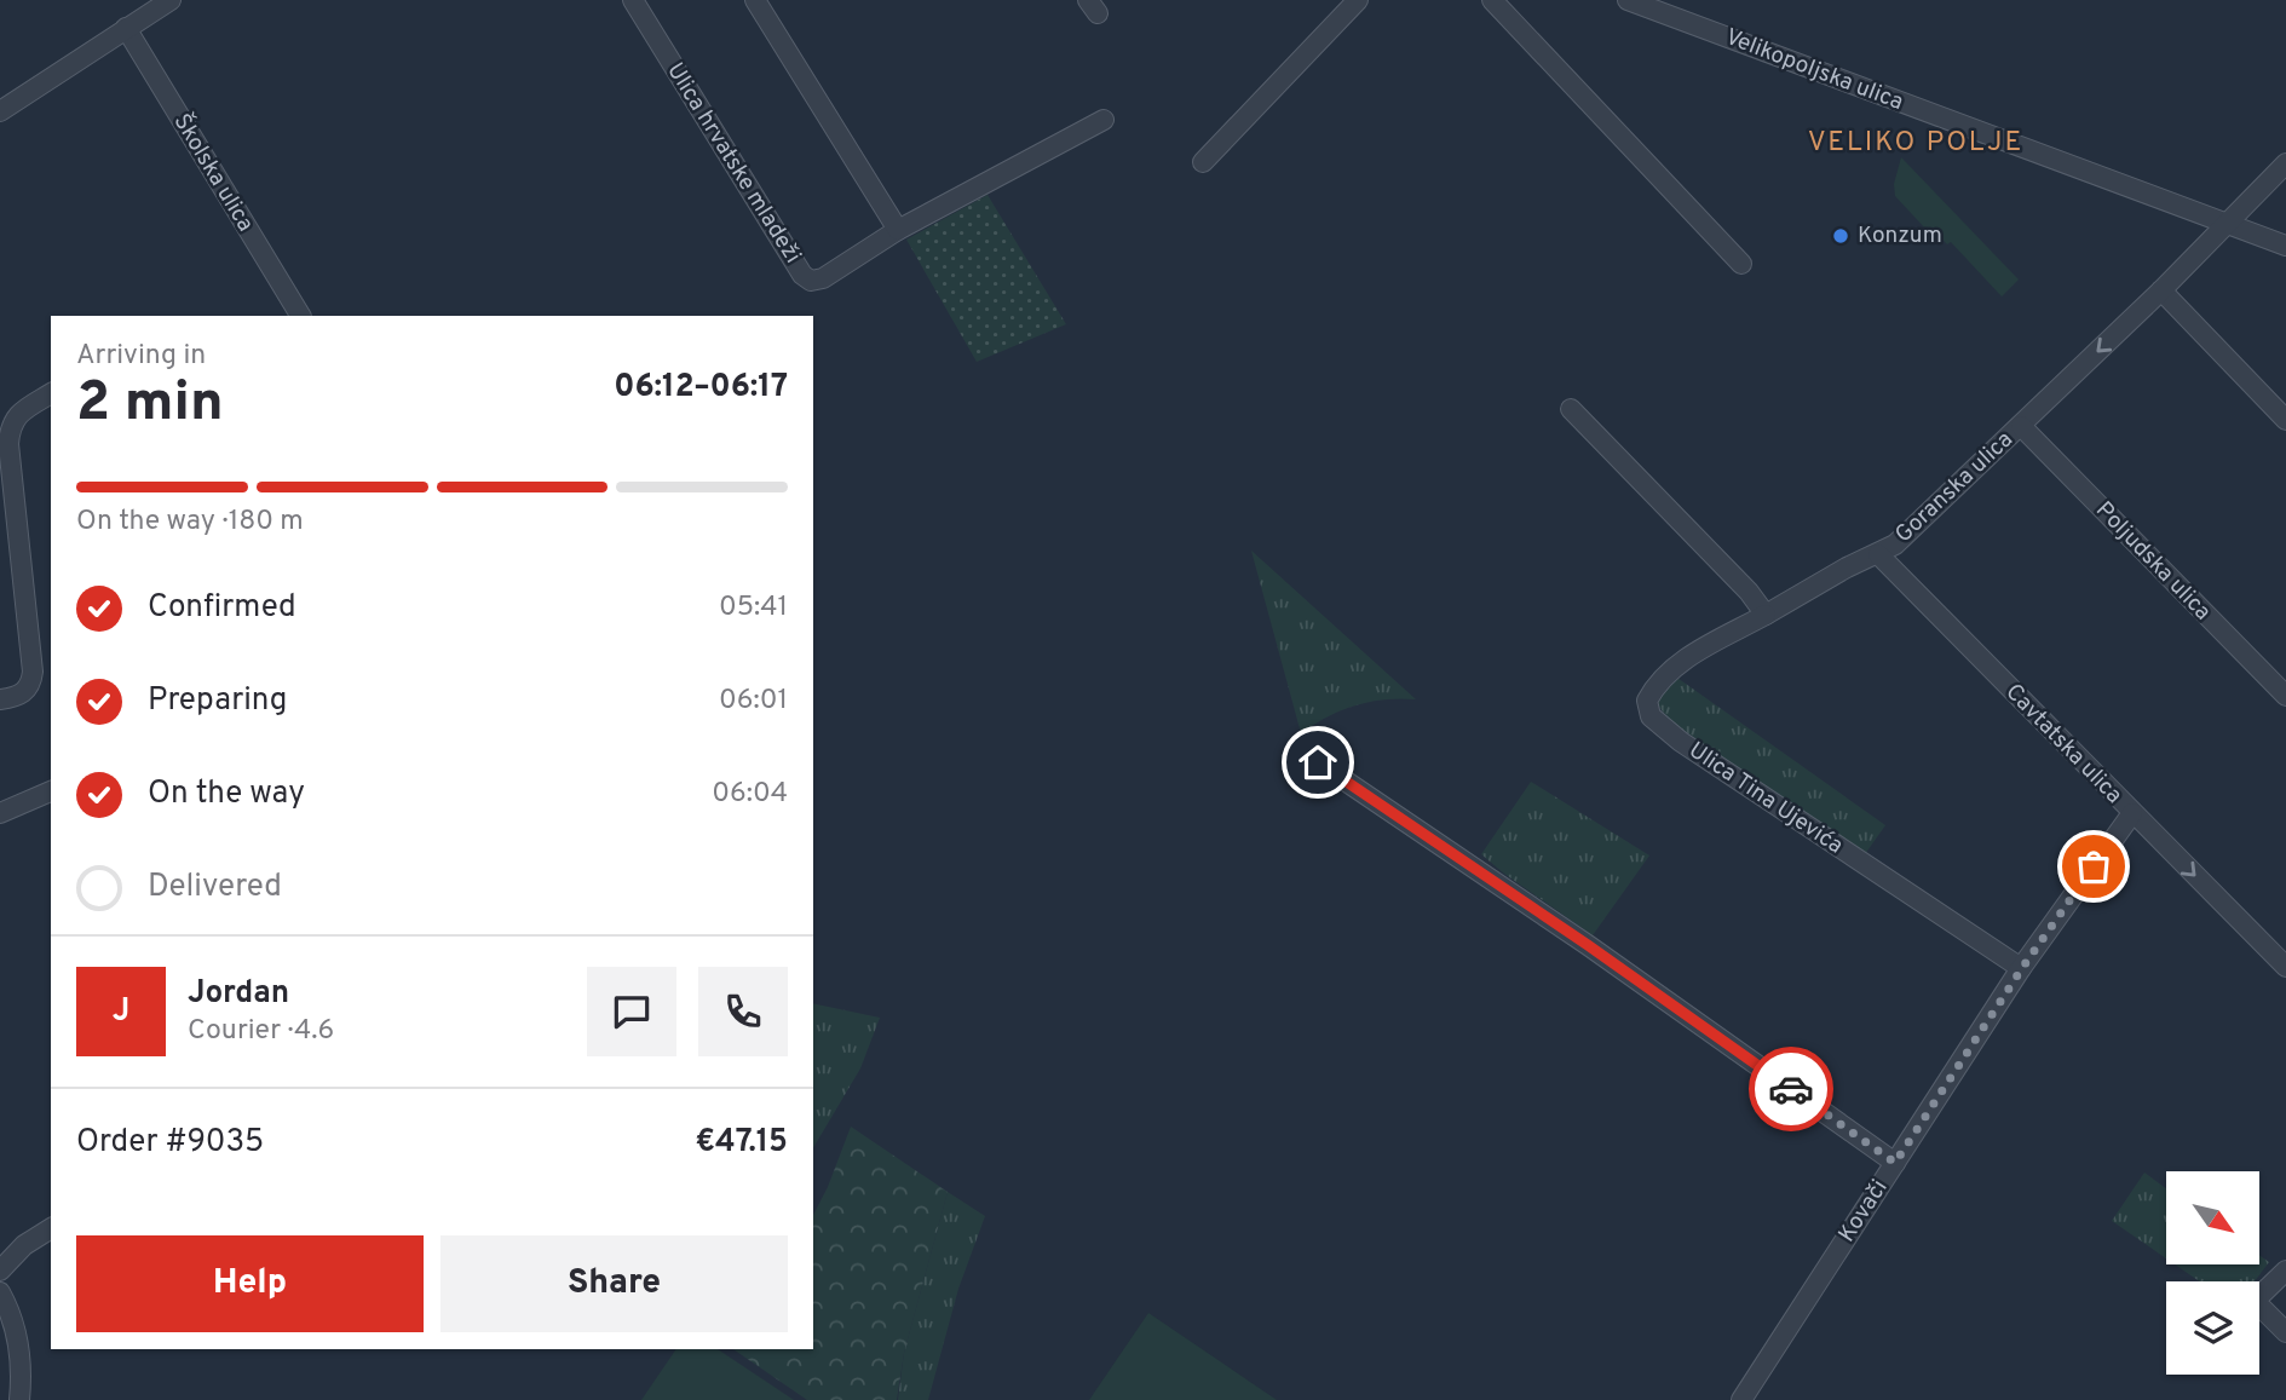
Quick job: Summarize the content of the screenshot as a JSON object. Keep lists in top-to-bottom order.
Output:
{
  "streets": {
    "street": [
      "Velikopoljska ulica",
      "Ulica hrvatske mladeži",
      "Školska ulica",
      "Goranska ulica",
      "Poljudska ulica",
      "Cavtatska ulica",
      "Ulica Tina Ujevića",
      "Kovači"
    ]
  },
  "crossings": [
    ["Velikopoljska ulica", "Goranska ulica"],
    ["Goranska ulica", "Poljudska ulica"],
    ["Goranska ulica", "Cavtatska ulica"],
    ["Goranska ulica", "Ulica Tina Ujevića"],
    ["Cavtatska ulica", "Kovači"],
    ["Ulica Tina Ujevića", "Kovači"]
  ],
  "one_way": ["Cavtatska ulica"],
  "districts": ["VELIKO POLJE"],
  "places": ["Konzum"],
  "north": "bottom right",
  "page": {
    "heading": ["2 min", "Arriving in", "06:12–06:17"],
    "panel": [
      "Jordan",
      "Courier · 4.6",
      "Order #9035",
      "€47.15"
    ],
    "bar": "On the way · 180 m",
    "list": [
      ["Confirmed", "05:41"],
      ["Preparing", "06:01"],
      ["On the way", "06:04"],
      "Delivered"
    ],
    "round": "J",
    "buttons": ["Help", "Share"]
  }
}
